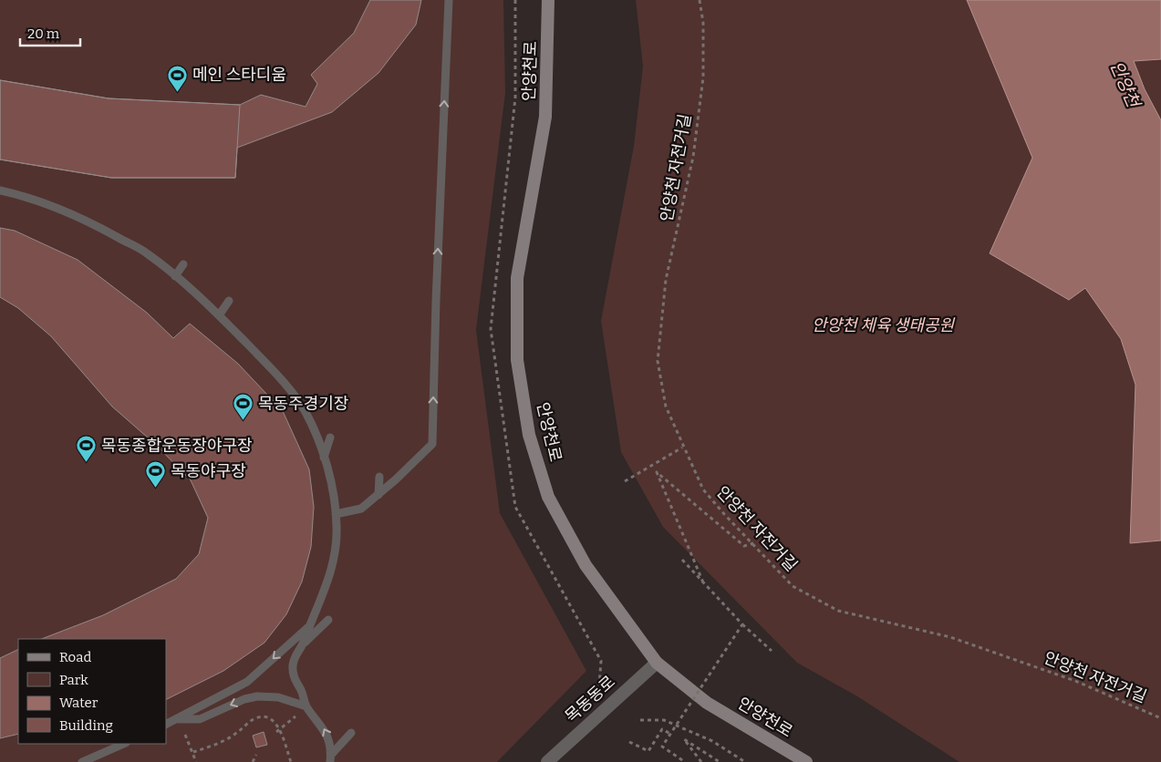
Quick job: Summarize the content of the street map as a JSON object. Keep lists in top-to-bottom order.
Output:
{
  "streets": {
    "main road": ["안양천로"],
    "street": ["목동동로"],
    "path": ["안양천 자전거길"]
  },
  "crossings": [
    ["안양천로", "목동동로"]
  ],
  "water": ["안양천"],
  "parks": ["안양천 체육 생태공원"],
  "places": {
    "sports": [
      "메인 스타디움",
      "목동주경기장",
      "목동종합운동장야구장",
      "목동야구장"
    ]
  },
  "legend": [
    "Road",
    "Park",
    "Water",
    "Building"
  ],
  "scale_bar": "20 m"
}
